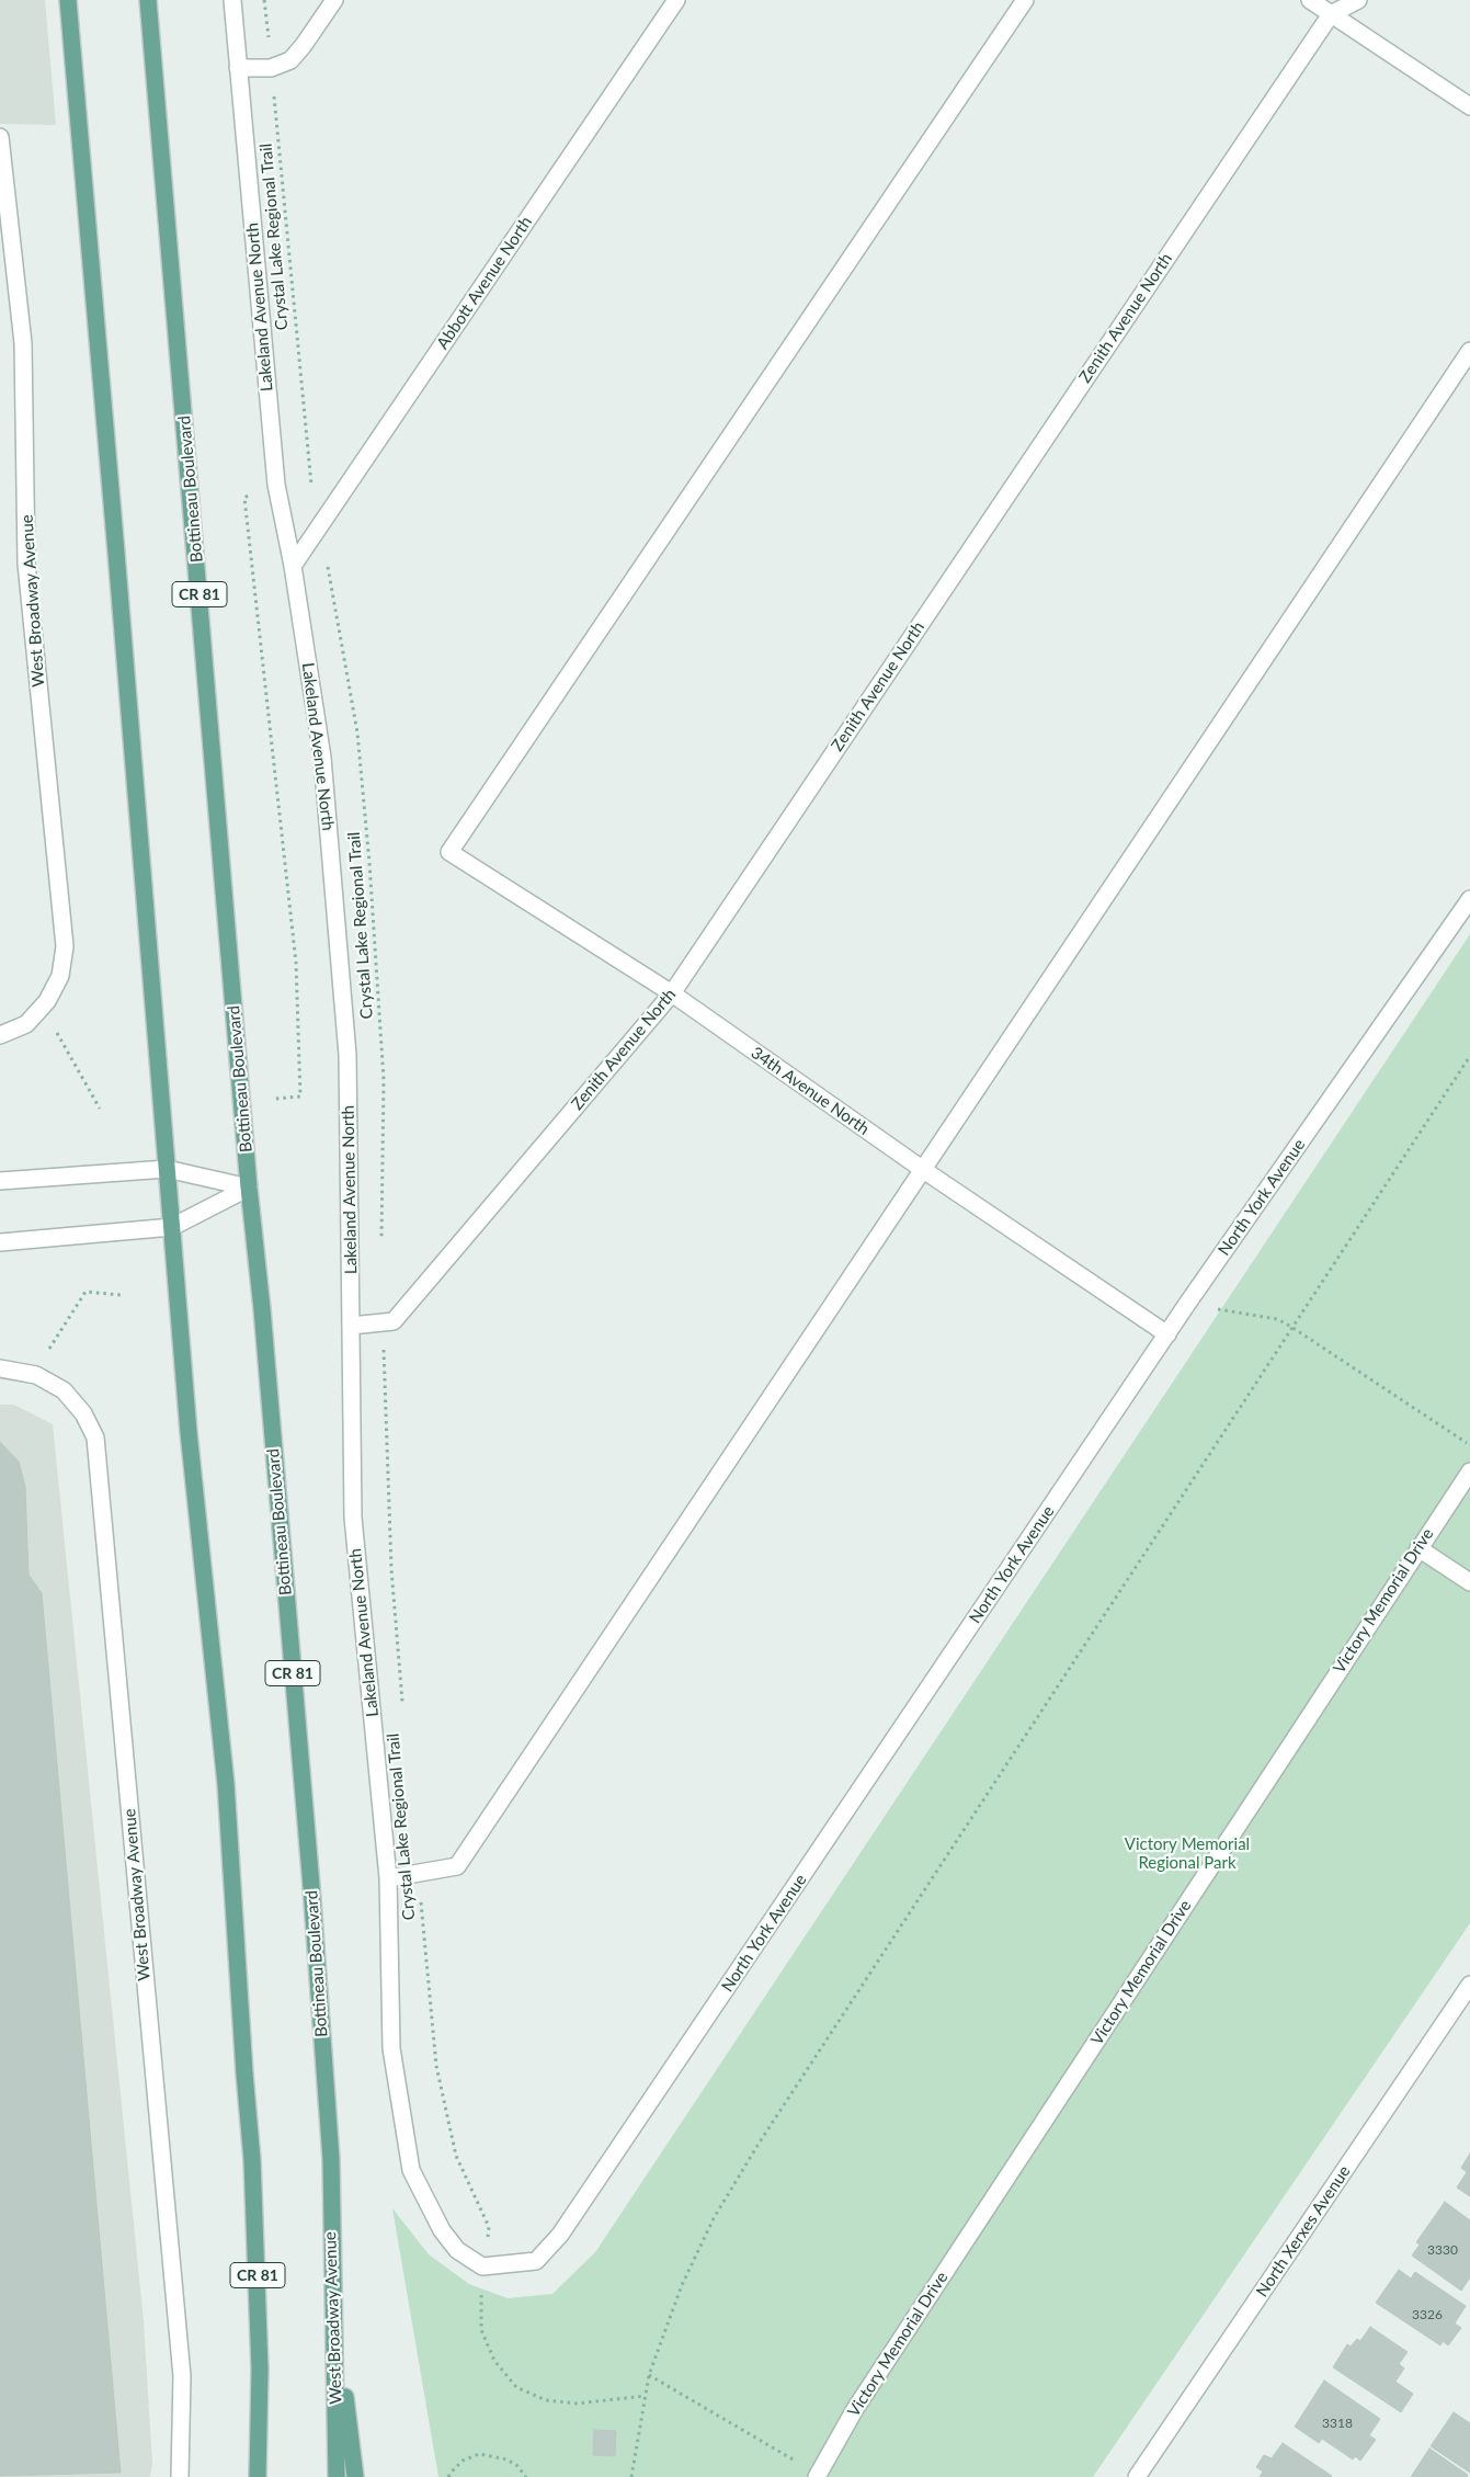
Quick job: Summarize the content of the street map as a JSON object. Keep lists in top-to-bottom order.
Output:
{
  "streets": {
    "main road": ["Bottineau Boulevard", "CR 81", "West Broadway Avenue"],
    "street": [
      "Abbott Avenue North",
      "Lakeland Avenue North",
      "Zenith Avenue North",
      "34th Avenue North",
      "North York Avenue",
      "Victory Memorial Drive",
      "North Xerxes Avenue"
    ],
    "path": ["Crystal Lake Regional Trail"]
  },
  "crossings": [
    ["Abbott Avenue North", "Lakeland Avenue North"],
    ["Lakeland Avenue North", "Zenith Avenue North"],
    ["Lakeland Avenue North", "North York Avenue"],
    ["Zenith Avenue North", "34th Avenue North"],
    ["Bottineau Boulevard", "West Broadway Avenue"],
    ["34th Avenue North", "North York Avenue"]
  ],
  "parks": ["Victory Memorial Regional Park"],
  "house_numbers": ["3330", "3326", "3318"]
}
